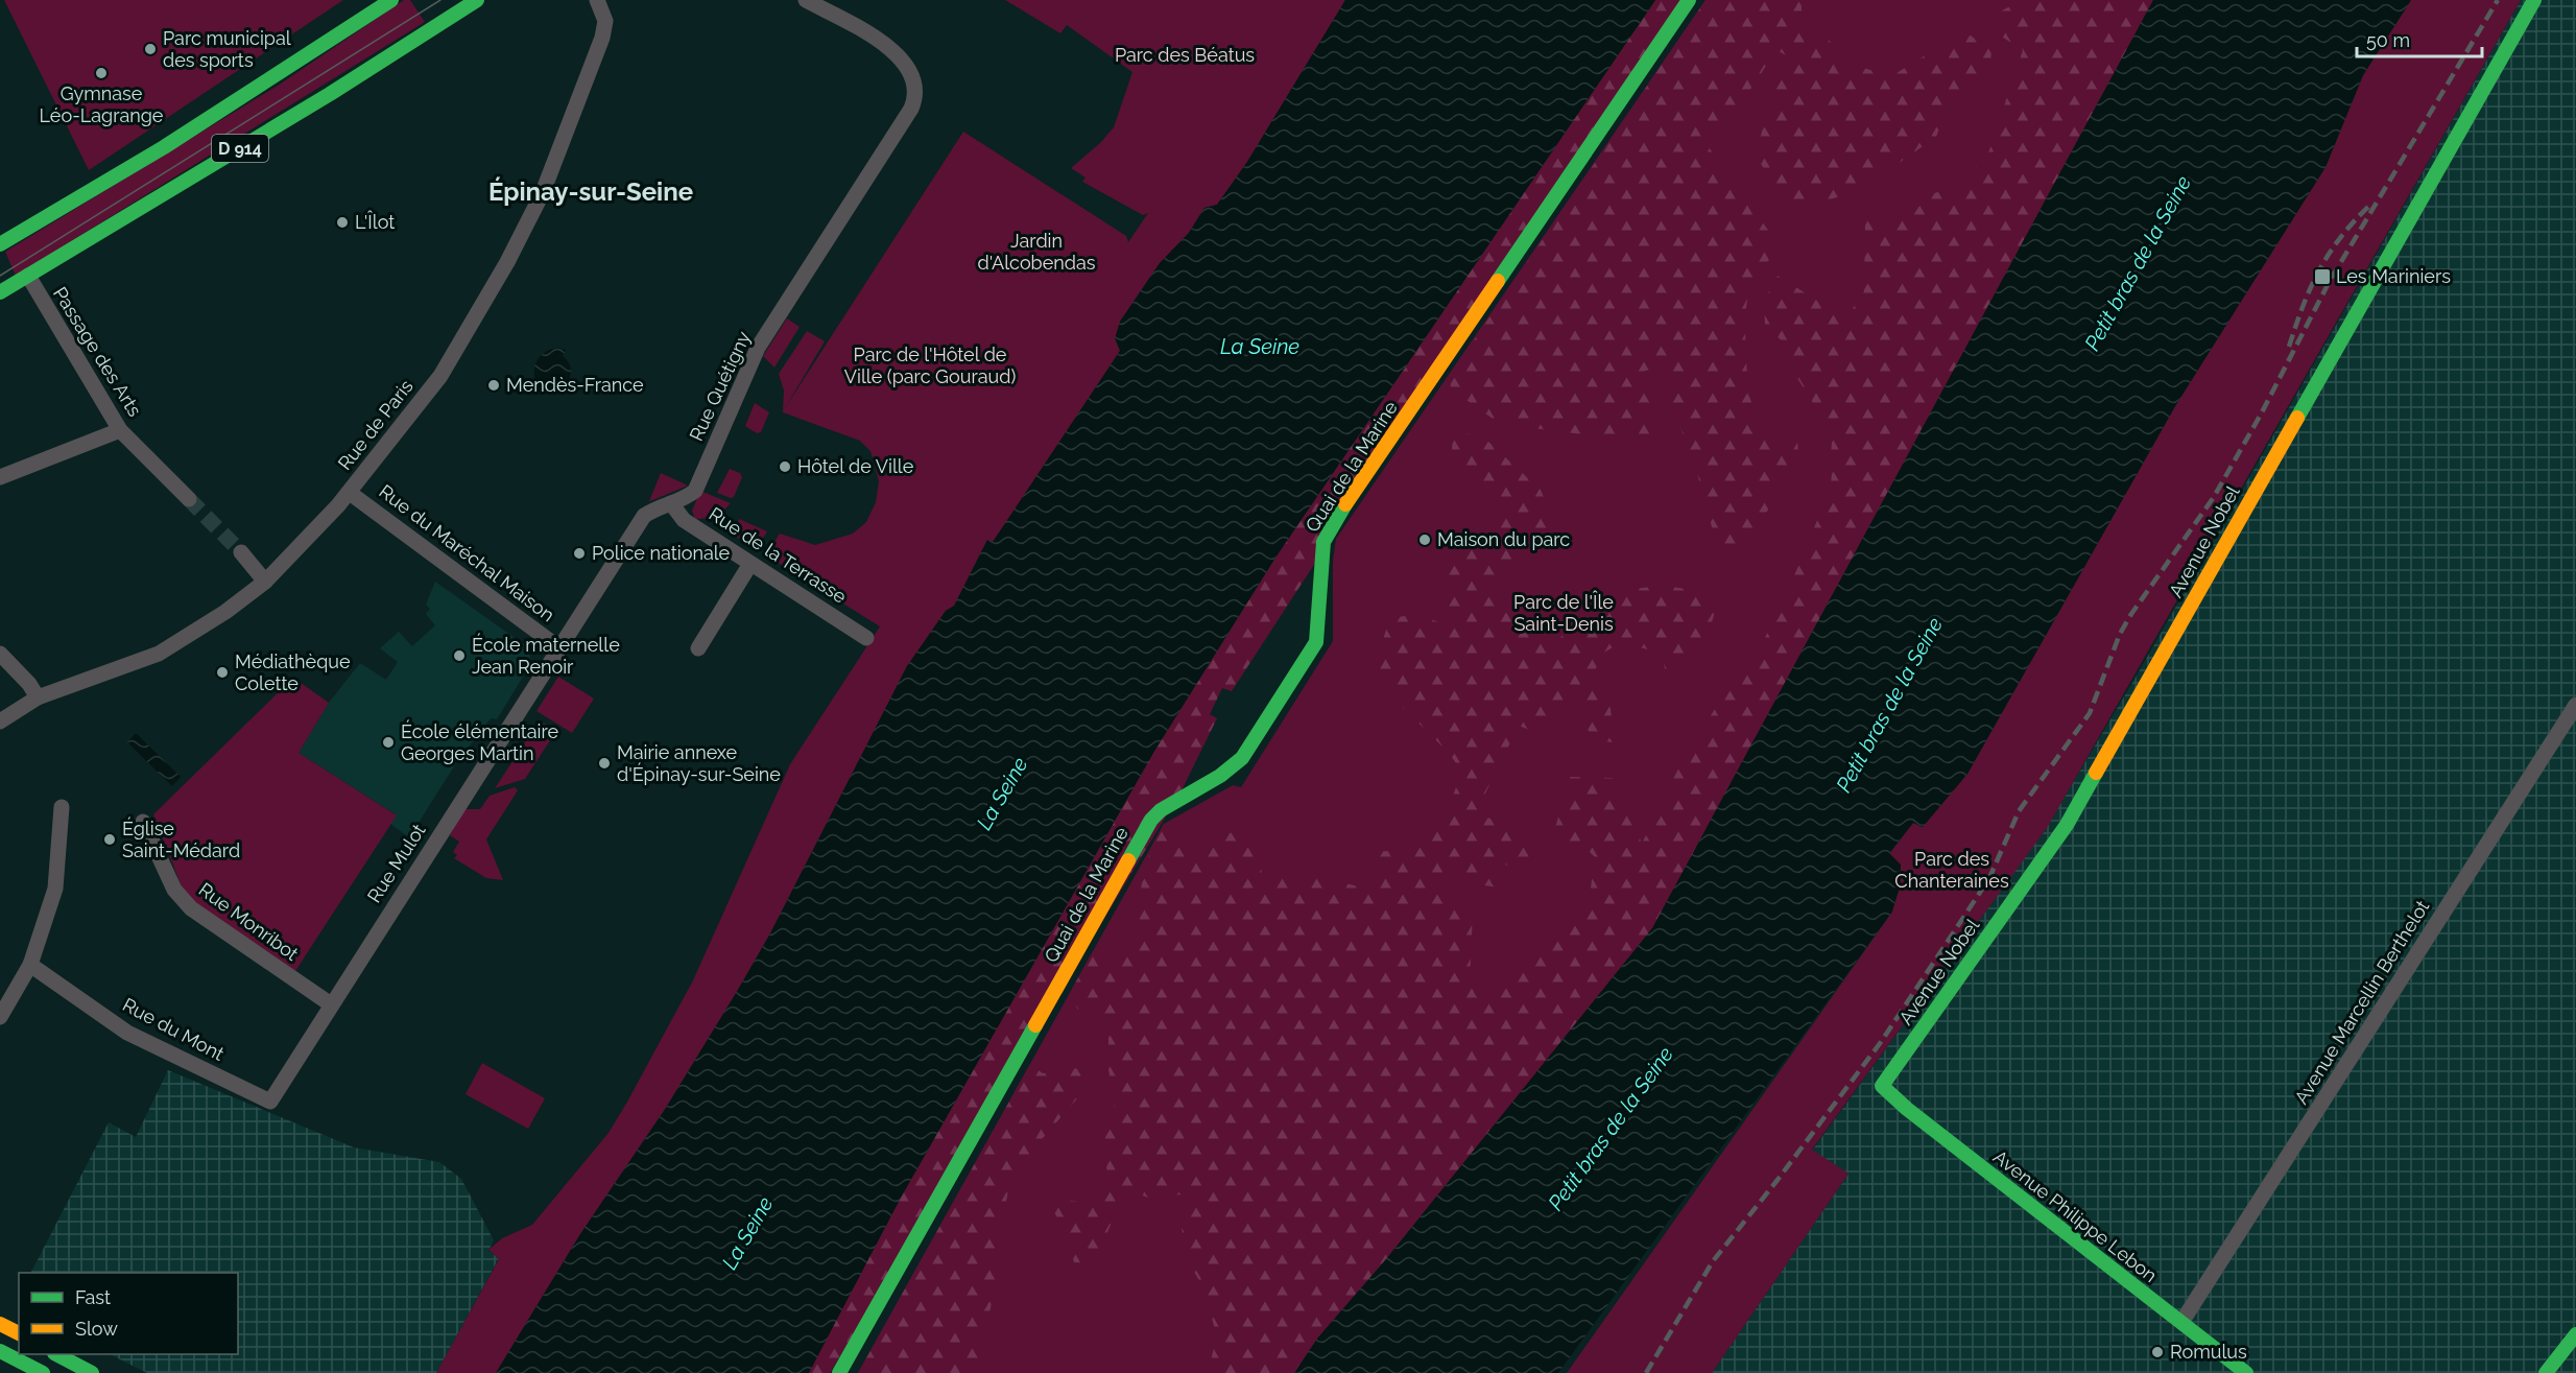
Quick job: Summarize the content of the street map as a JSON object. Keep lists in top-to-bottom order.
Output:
{
  "streets": {
    "street": [
      "D 914",
      "Passage des Arts",
      "Rue Quétigny",
      "Rue de Paris",
      "Quai de la Marine",
      "Avenue Nobel",
      "Rue du Maréchal Maison",
      "Rue de la Terrasse",
      "Rue Mulot",
      "Rue Monribot",
      "Avenue Marcellin Berthelot",
      "Rue du Mont",
      "Avenue Philippe Lebon"
    ]
  },
  "crossings": [
    ["D 914", "Passage des Arts"],
    ["Rue Quétigny", "Rue du Maréchal Maison"],
    ["Rue Quétigny", "Rue de la Terrasse"],
    ["Rue Quétigny", "Rue Mulot"],
    ["Rue de Paris", "Rue du Maréchal Maison"],
    ["Avenue Nobel", "Avenue Philippe Lebon"],
    ["Rue du Maréchal Maison", "Rue Mulot"],
    ["Rue Mulot", "Rue Monribot"],
    ["Rue Mulot", "Rue du Mont"],
    ["Avenue Marcellin Berthelot", "Avenue Philippe Lebon"]
  ],
  "districts": ["Épinay-sur-Seine"],
  "water": ["Petit bras de la Seine", "La Seine"],
  "parks": [
    "Parc des Béatus",
    "Jardin d'Alcobendas",
    "Parc de l'Hôtel de Ville (parc Gouraud)",
    "Parc de l'Île Saint-Denis",
    "Parc des Chanteraines"
  ],
  "places": {
    "other": [
      "Parc municipal des sports",
      "Gymnase Léo-Lagrange",
      "L'Îlot",
      "Mendès-France",
      "Hôtel de Ville",
      "Maison du parc",
      "Police nationale",
      "École maternelle Jean Renoir",
      "Médiathèque Colette",
      "École élémentaire Georges Martin",
      "Mairie annexe d'Épinay-sur-Seine",
      "Église Saint-Médard",
      "Romulus"
    ],
    "transit": ["Les Mariniers"]
  },
  "legend": ["Fast", "Slow"],
  "scale_bar": "50 m"
}
